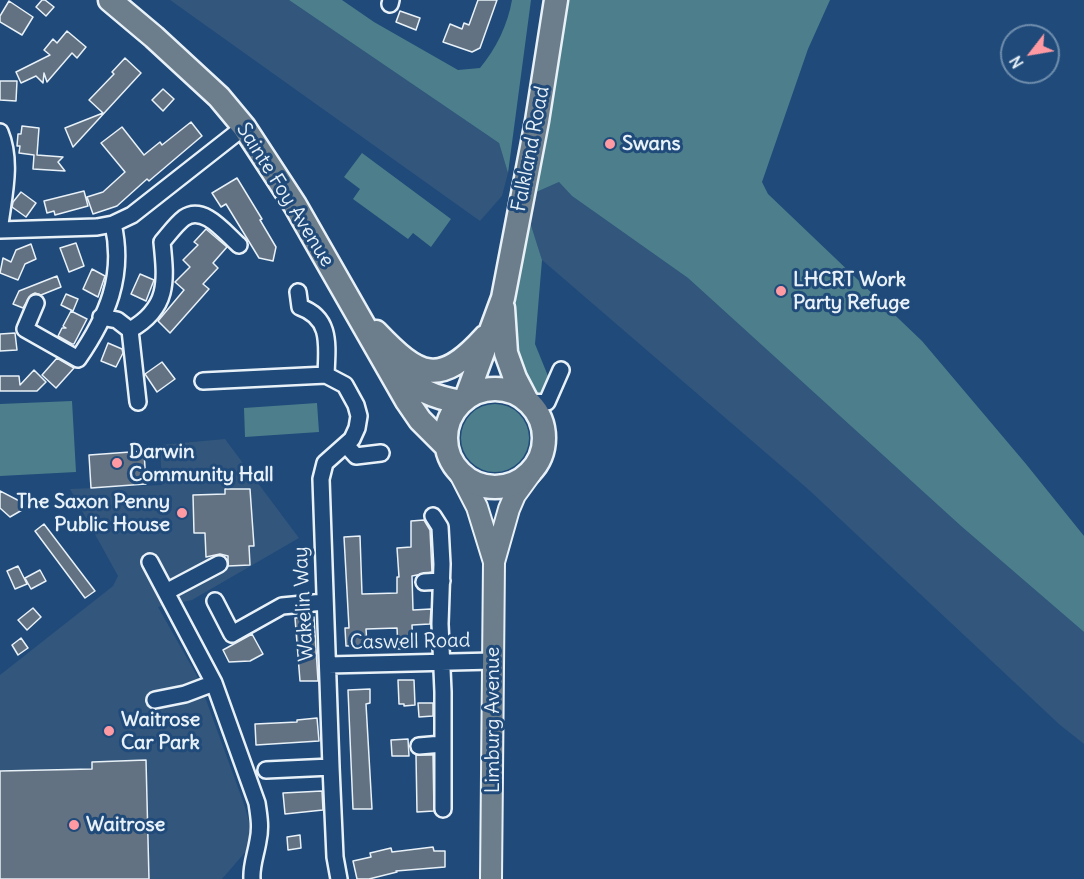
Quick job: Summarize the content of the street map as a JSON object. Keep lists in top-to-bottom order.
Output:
{
  "streets": {
    "highway": ["Falkland Road", "Sainte Foy Avenue"],
    "main road": ["Limburg Avenue"],
    "street": ["Wakelin Way", "Caswell Road"]
  },
  "crossings": [
    ["Falkland Road", "Sainte Foy Avenue"],
    ["Falkland Road", "Limburg Avenue"],
    ["Sainte Foy Avenue", "Limburg Avenue"],
    ["Wakelin Way", "Caswell Road"],
    ["Caswell Road", "Limburg Avenue"]
  ],
  "places": [
    "Swans",
    "LHCRT Work Party Refuge",
    "Darwin Community Hall",
    "The Saxon Penny Public House",
    "Waitrose Car Park",
    "Waitrose"
  ],
  "north": "bottom left"
}
